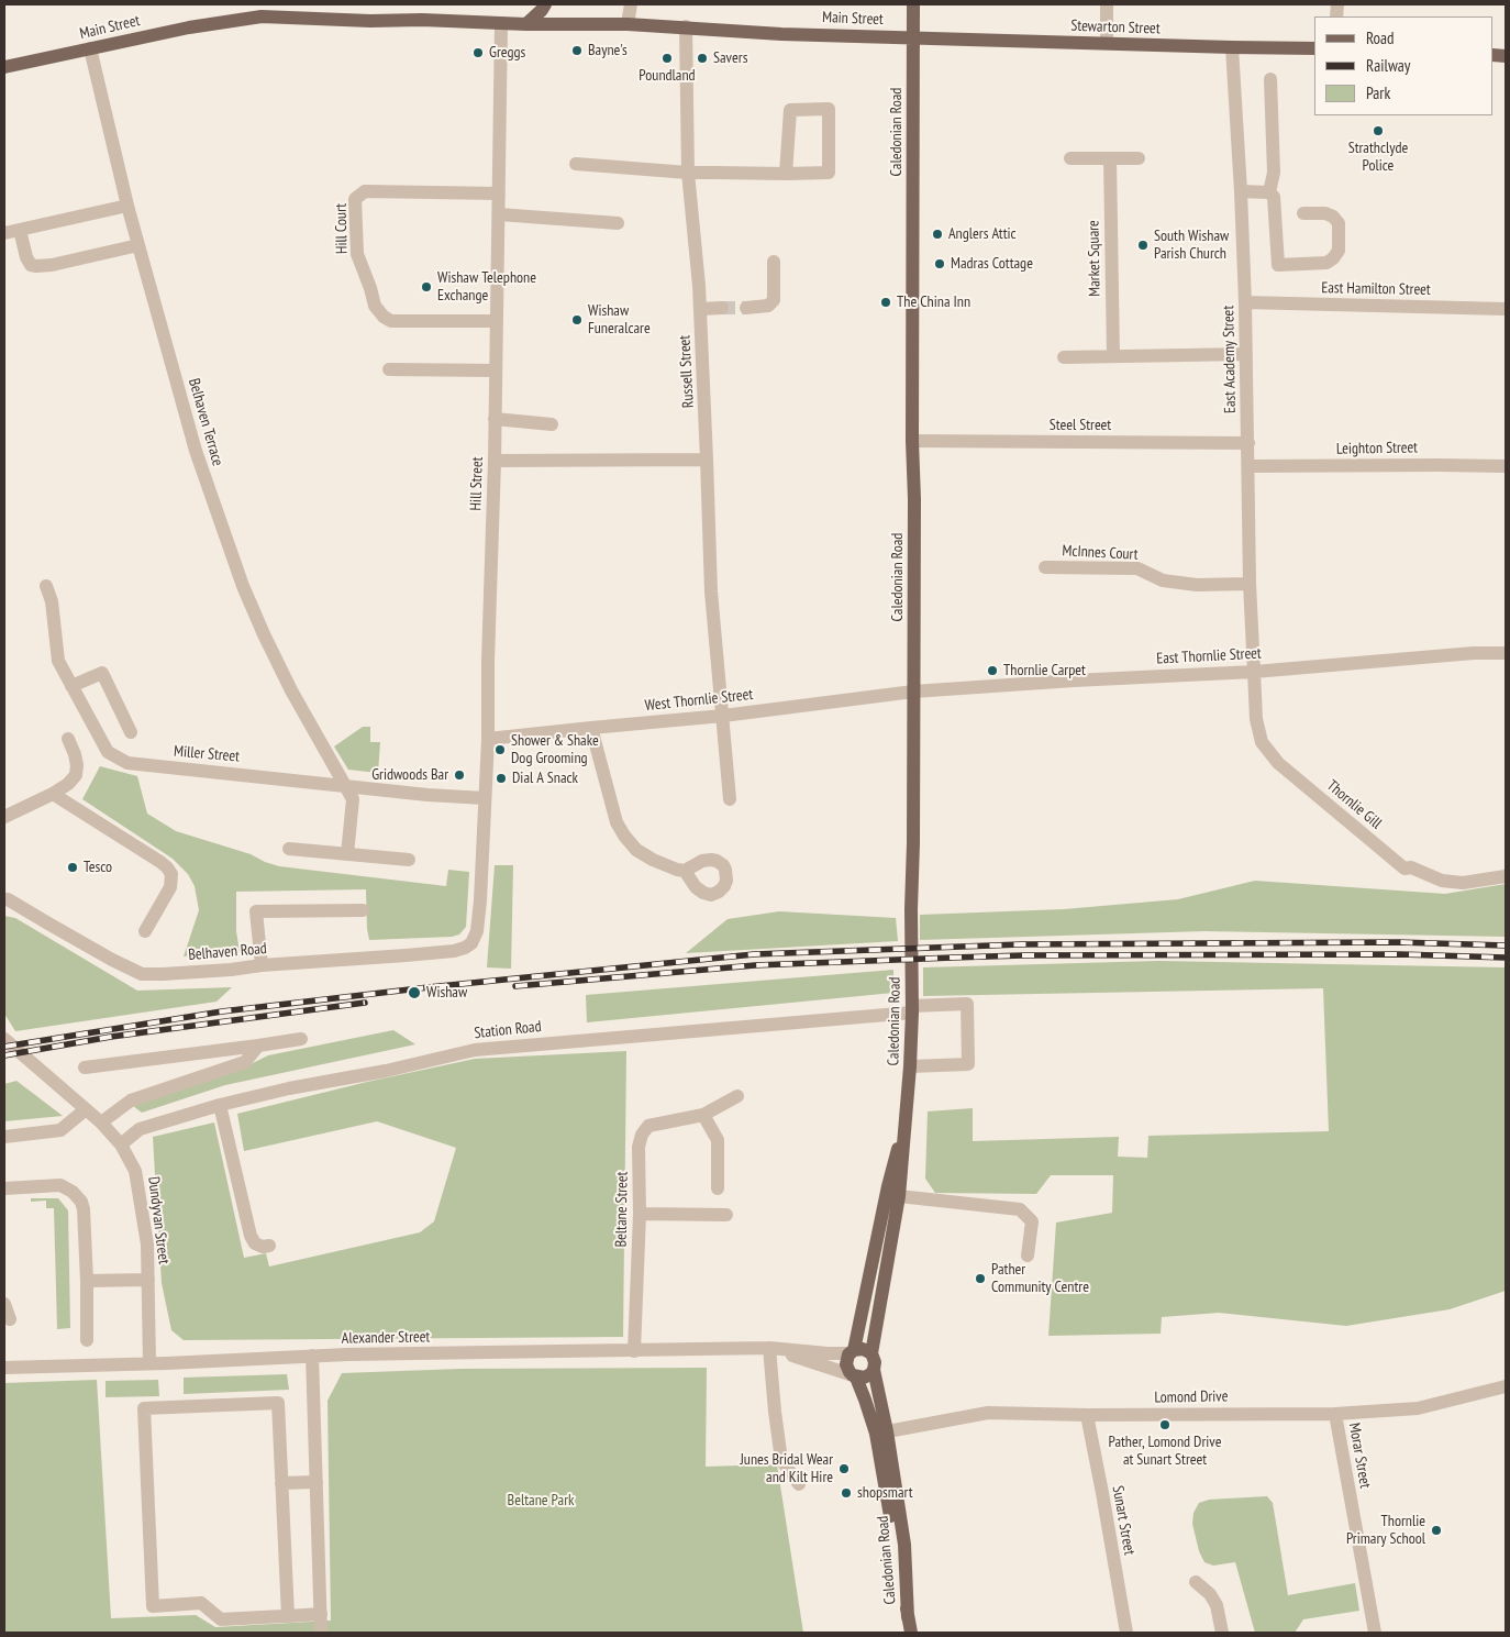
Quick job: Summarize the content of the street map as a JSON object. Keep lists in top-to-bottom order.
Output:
{
  "streets": {
    "main road": ["Main Street", "Stewarton Street", "Caledonian Road"],
    "street": [
      "Hill Court",
      "Market Square",
      "East Hamilton Street",
      "East Academy Street",
      "Russell Street",
      "Belhaven Terrace",
      "Steel Street",
      "Leighton Street",
      "Hill Street",
      "McInnes Court",
      "East Thornlie Street",
      "West Thornlie Street",
      "Miller Street",
      "Thornlie Gill",
      "Belhaven Road",
      "Station Road",
      "Beltane Street",
      "Dundyvan Street",
      "Alexander Street",
      "Lomond Drive",
      "Morar Street",
      "Sunart Street"
    ]
  },
  "crossings": [
    ["Main Street", "Stewarton Street"],
    ["Main Street", "Caledonian Road"],
    ["Main Street", "Russell Street"],
    ["Main Street", "Belhaven Terrace"],
    ["Main Street", "Hill Street"],
    ["Stewarton Street", "Caledonian Road"],
    ["Stewarton Street", "East Academy Street"],
    ["Caledonian Road", "Steel Street"],
    ["Caledonian Road", "East Thornlie Street"],
    ["Caledonian Road", "West Thornlie Street"],
    ["Caledonian Road", "Station Road"],
    ["Caledonian Road", "Alexander Street"],
    ["Caledonian Road", "Lomond Drive"],
    ["Hill Court", "Hill Street"],
    ["East Hamilton Street", "East Academy Street"],
    ["East Academy Street", "Steel Street"],
    ["East Academy Street", "Leighton Street"],
    ["East Academy Street", "McInnes Court"],
    ["East Academy Street", "East Thornlie Street"],
    ["East Academy Street", "Thornlie Gill"],
    ["Russell Street", "West Thornlie Street"],
    ["Belhaven Terrace", "Miller Street"],
    ["Hill Street", "West Thornlie Street"],
    ["Hill Street", "Miller Street"],
    ["Hill Street", "Belhaven Road"],
    ["East Thornlie Street", "West Thornlie Street"],
    ["East Thornlie Street", "Thornlie Gill"],
    ["Station Road", "Dundyvan Street"],
    ["Beltane Street", "Alexander Street"],
    ["Dundyvan Street", "Alexander Street"],
    ["Lomond Drive", "Morar Street"],
    ["Lomond Drive", "Sunart Street"]
  ],
  "parks": ["Beltane Park"],
  "places": [
    "Bayne's",
    "Greggs",
    "Poundland",
    "Savers",
    "Strathclyde Police",
    "Anglers Attic",
    "South Wishaw Parish Church",
    "Madras Cottage",
    "Wishaw Telephone Exchange",
    "The China Inn",
    "Wishaw Funeralcare",
    "Thornlie Carpet",
    "Shower & Shake Dog Grooming",
    "Gridwoods Bar",
    "Dial A Snack",
    "Tesco",
    "Wishaw",
    "Pather Community Centre",
    "Pather, Lomond Drive at Sunart Street",
    "Junes Bridal Wear and Kilt Hire",
    "shopsmart",
    "Thornlie Primary School"
  ],
  "legend": ["Road", "Railway", "Park"]
}
